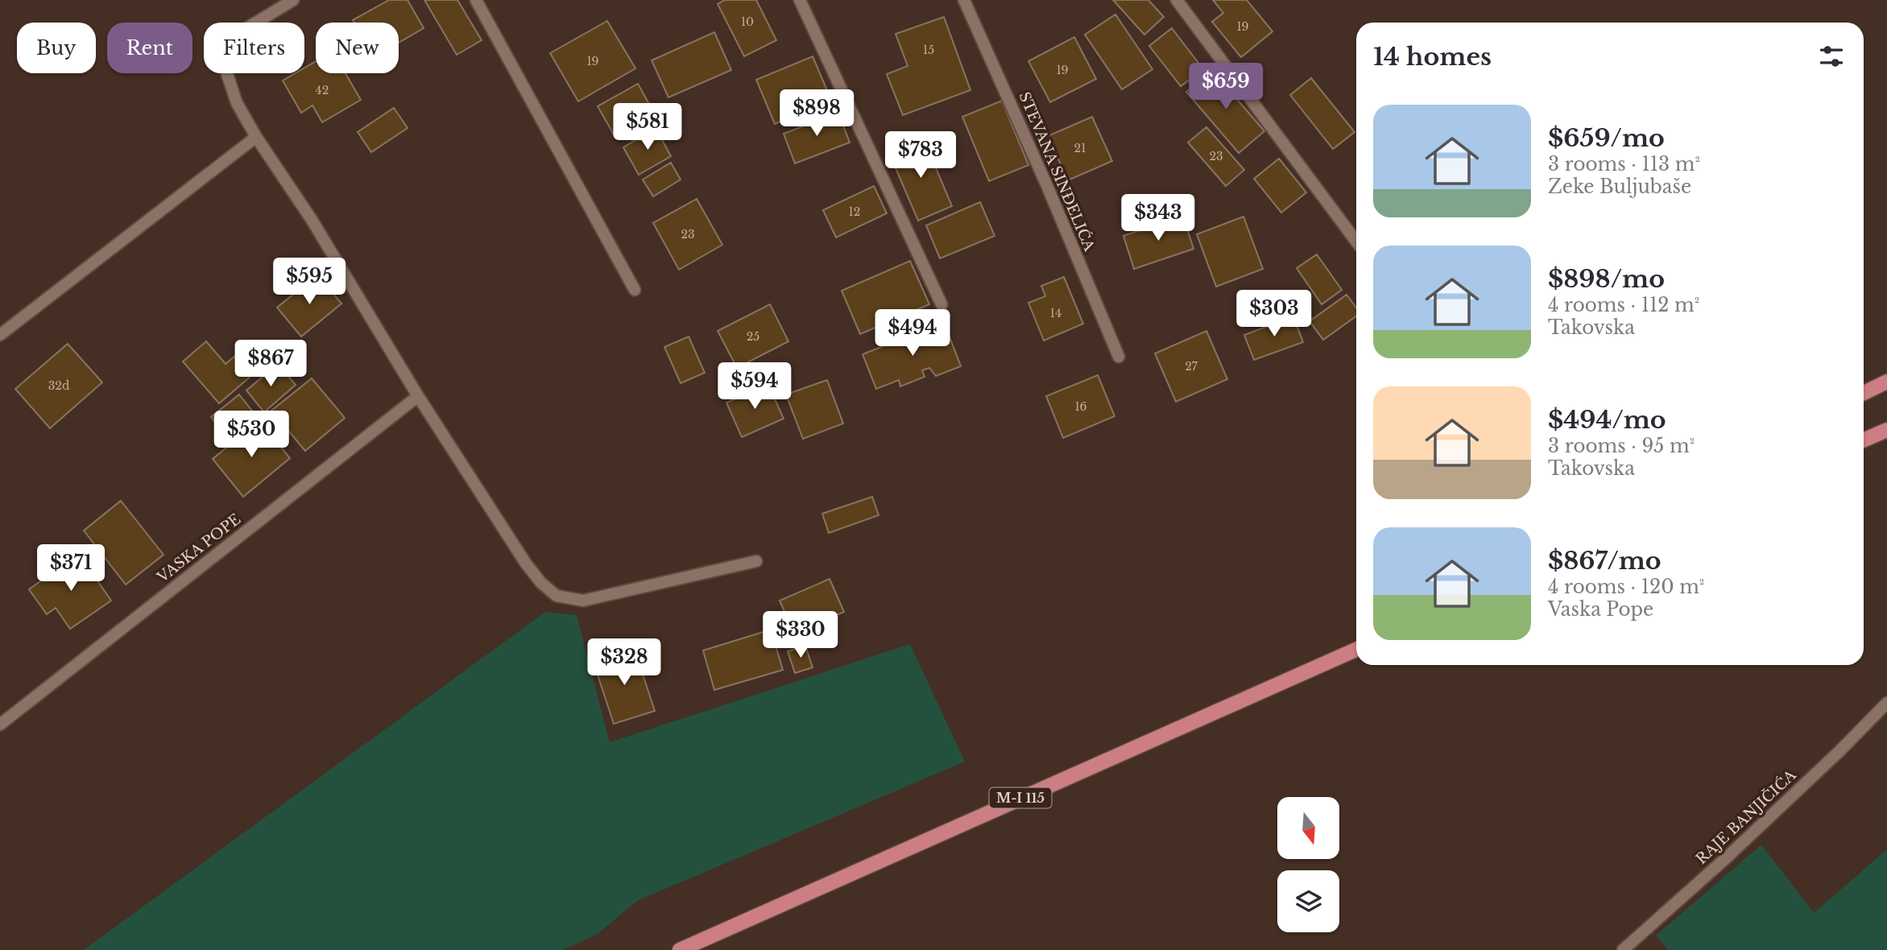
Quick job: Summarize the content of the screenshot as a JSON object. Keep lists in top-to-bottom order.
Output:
{
  "streets": {
    "main road": ["M-I 115"],
    "street": ["STEVANA SINĐELIĆA", "VASKA POPE", "RAJE BANJIČIĆA"]
  },
  "house_numbers": [
    "10",
    "19",
    "15",
    "19",
    "19",
    "42",
    "21",
    "23",
    "12",
    "23",
    "14",
    "25",
    "27",
    "32d",
    "16"
  ],
  "north": "bottom",
  "page": {
    "chip": [
      "Buy",
      "Rent",
      "Filters",
      "New"
    ],
    "heading": "14 homes",
    "price": [
      "$659",
      "$898",
      "$581",
      "$783",
      "$343",
      "$595",
      "$303",
      "$494",
      "$867",
      "$594",
      "$530",
      "$371",
      "$330",
      "$328"
    ],
    "list": [
      {
        "name": "$659/mo",
        "note": "3 rooms · 113 m² · Zeke Buljubaše"
      },
      {
        "name": "$898/mo",
        "note": "4 rooms · 112 m² · Takovska"
      },
      {
        "name": "$494/mo",
        "note": "3 rooms · 95 m² · Takovska"
      },
      {
        "name": "$867/mo",
        "note": "4 rooms · 120 m² · Vaska Pope"
      }
    ]
  }
}
